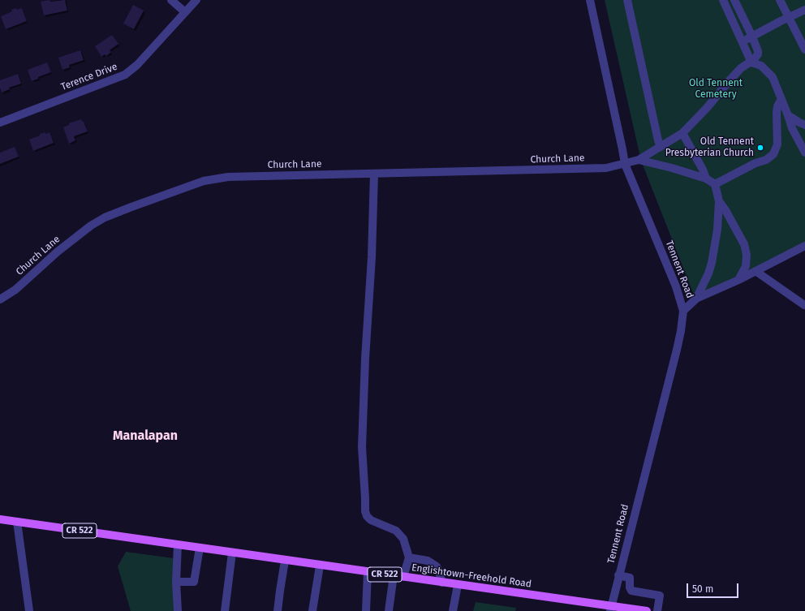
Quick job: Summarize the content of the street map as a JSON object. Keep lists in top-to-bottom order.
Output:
{
  "streets": {
    "main road": ["CR 522", "Englishtown-Freehold Road"],
    "street": ["Terence Drive", "Church Lane", "Tennent Road"]
  },
  "crossings": [
    ["Church Lane", "Tennent Road"],
    ["Tennent Road", "Englishtown-Freehold Road"],
    ["CR 522", "Englishtown-Freehold Road"]
  ],
  "districts": ["Manalapan"],
  "parks": ["Old Tennent Cemetery"],
  "places": ["Old Tennent Presbyterian Church"],
  "scale_bar": "50 m"
}
